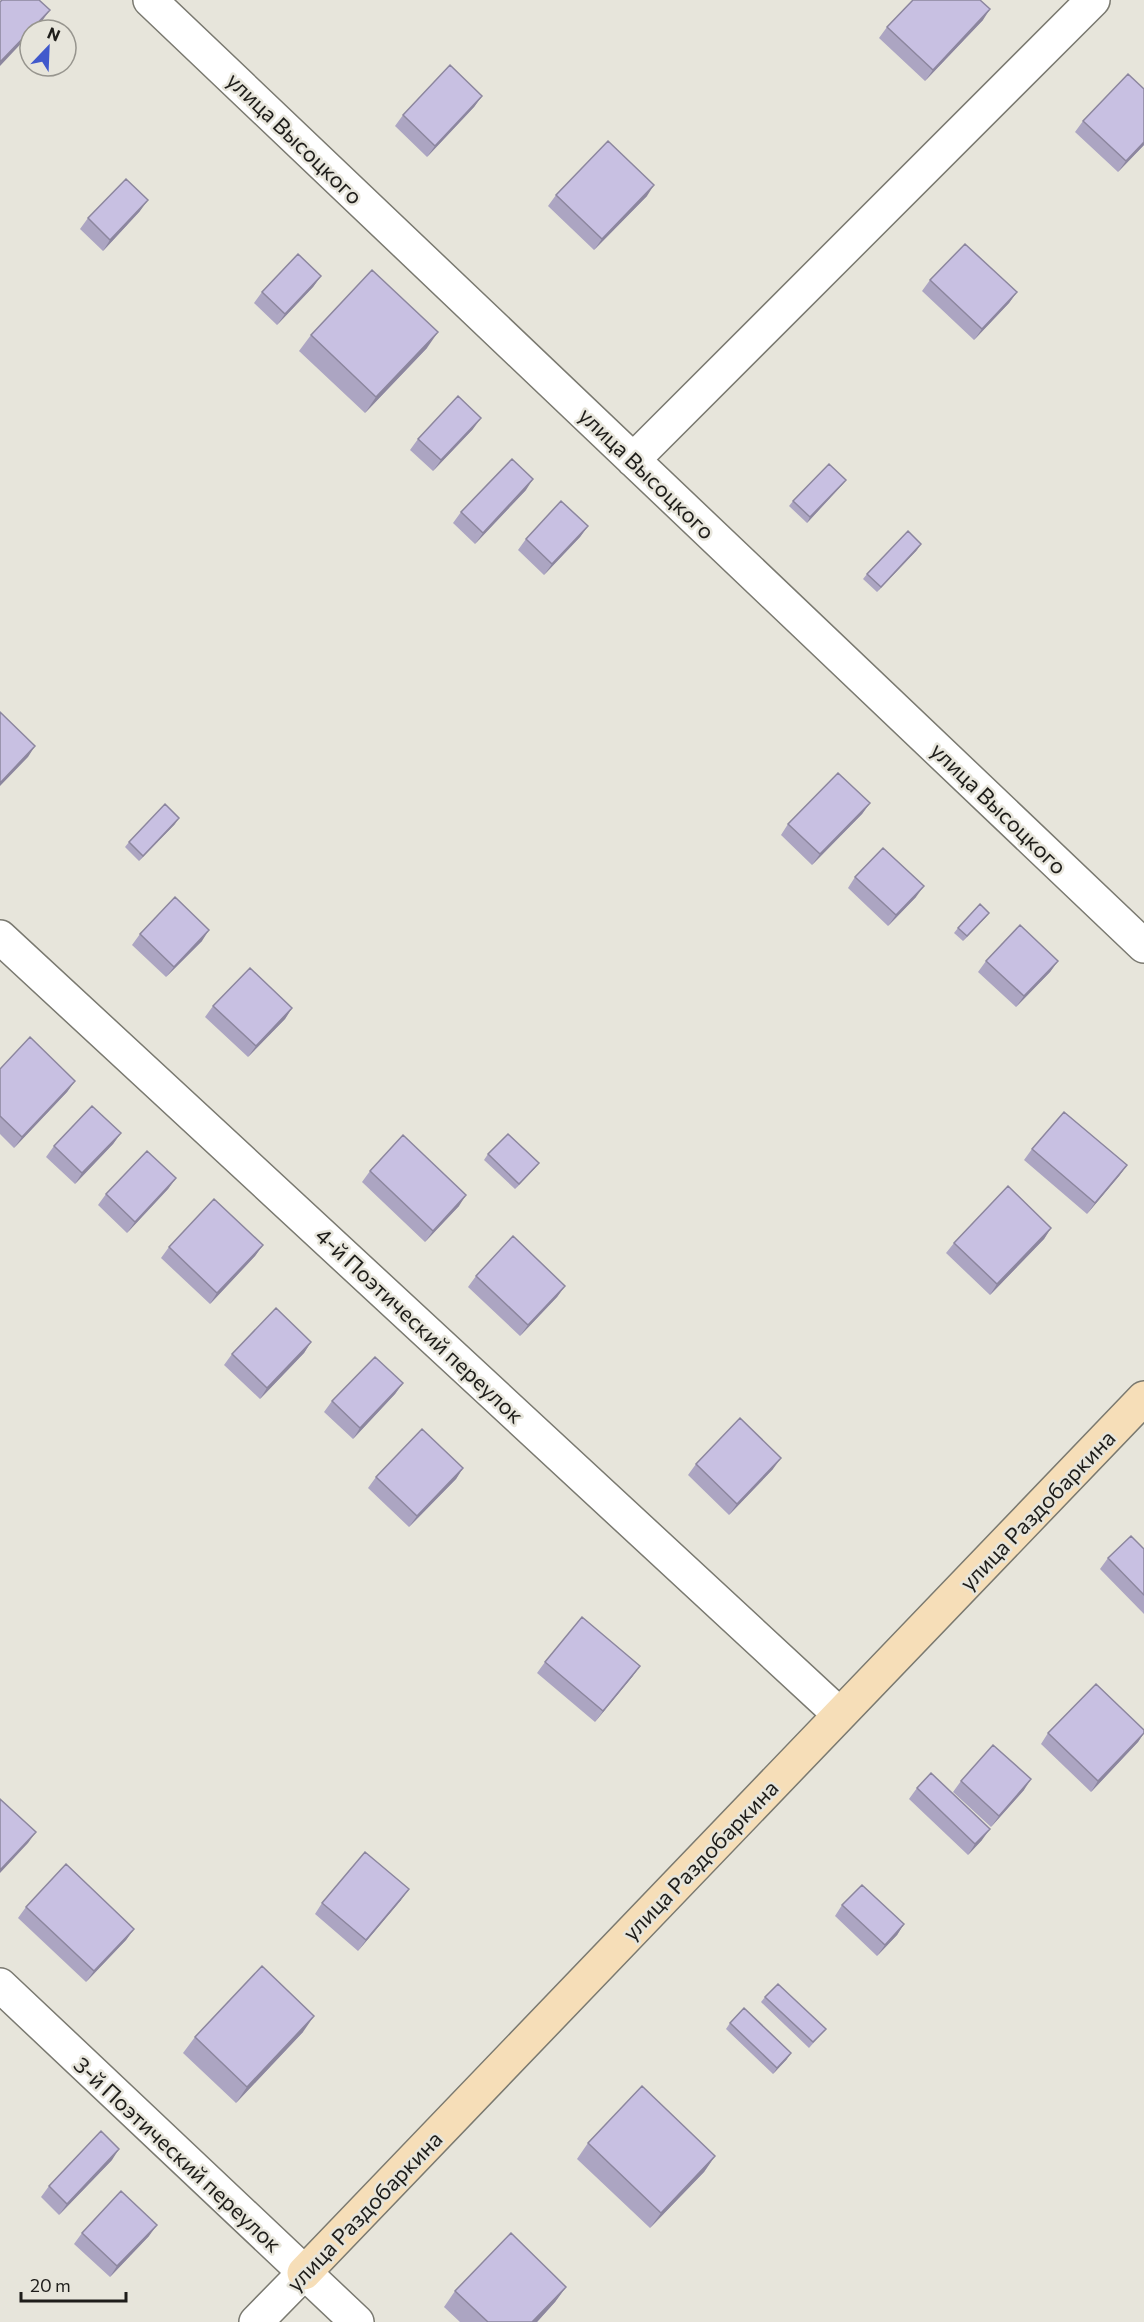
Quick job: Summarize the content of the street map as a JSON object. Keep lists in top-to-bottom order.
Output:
{
  "streets": {
    "street": [
      "улица Высоцкого",
      "4-й Поэтический переулок",
      "улица Раздобаркина",
      "3-й Поэтический переулок"
    ]
  },
  "crossings": [
    ["4-й Поэтический переулок", "улица Раздобаркина"],
    ["улица Раздобаркина", "3-й Поэтический переулок"]
  ],
  "scale_bar": "20 m",
  "north": "top right"
}
